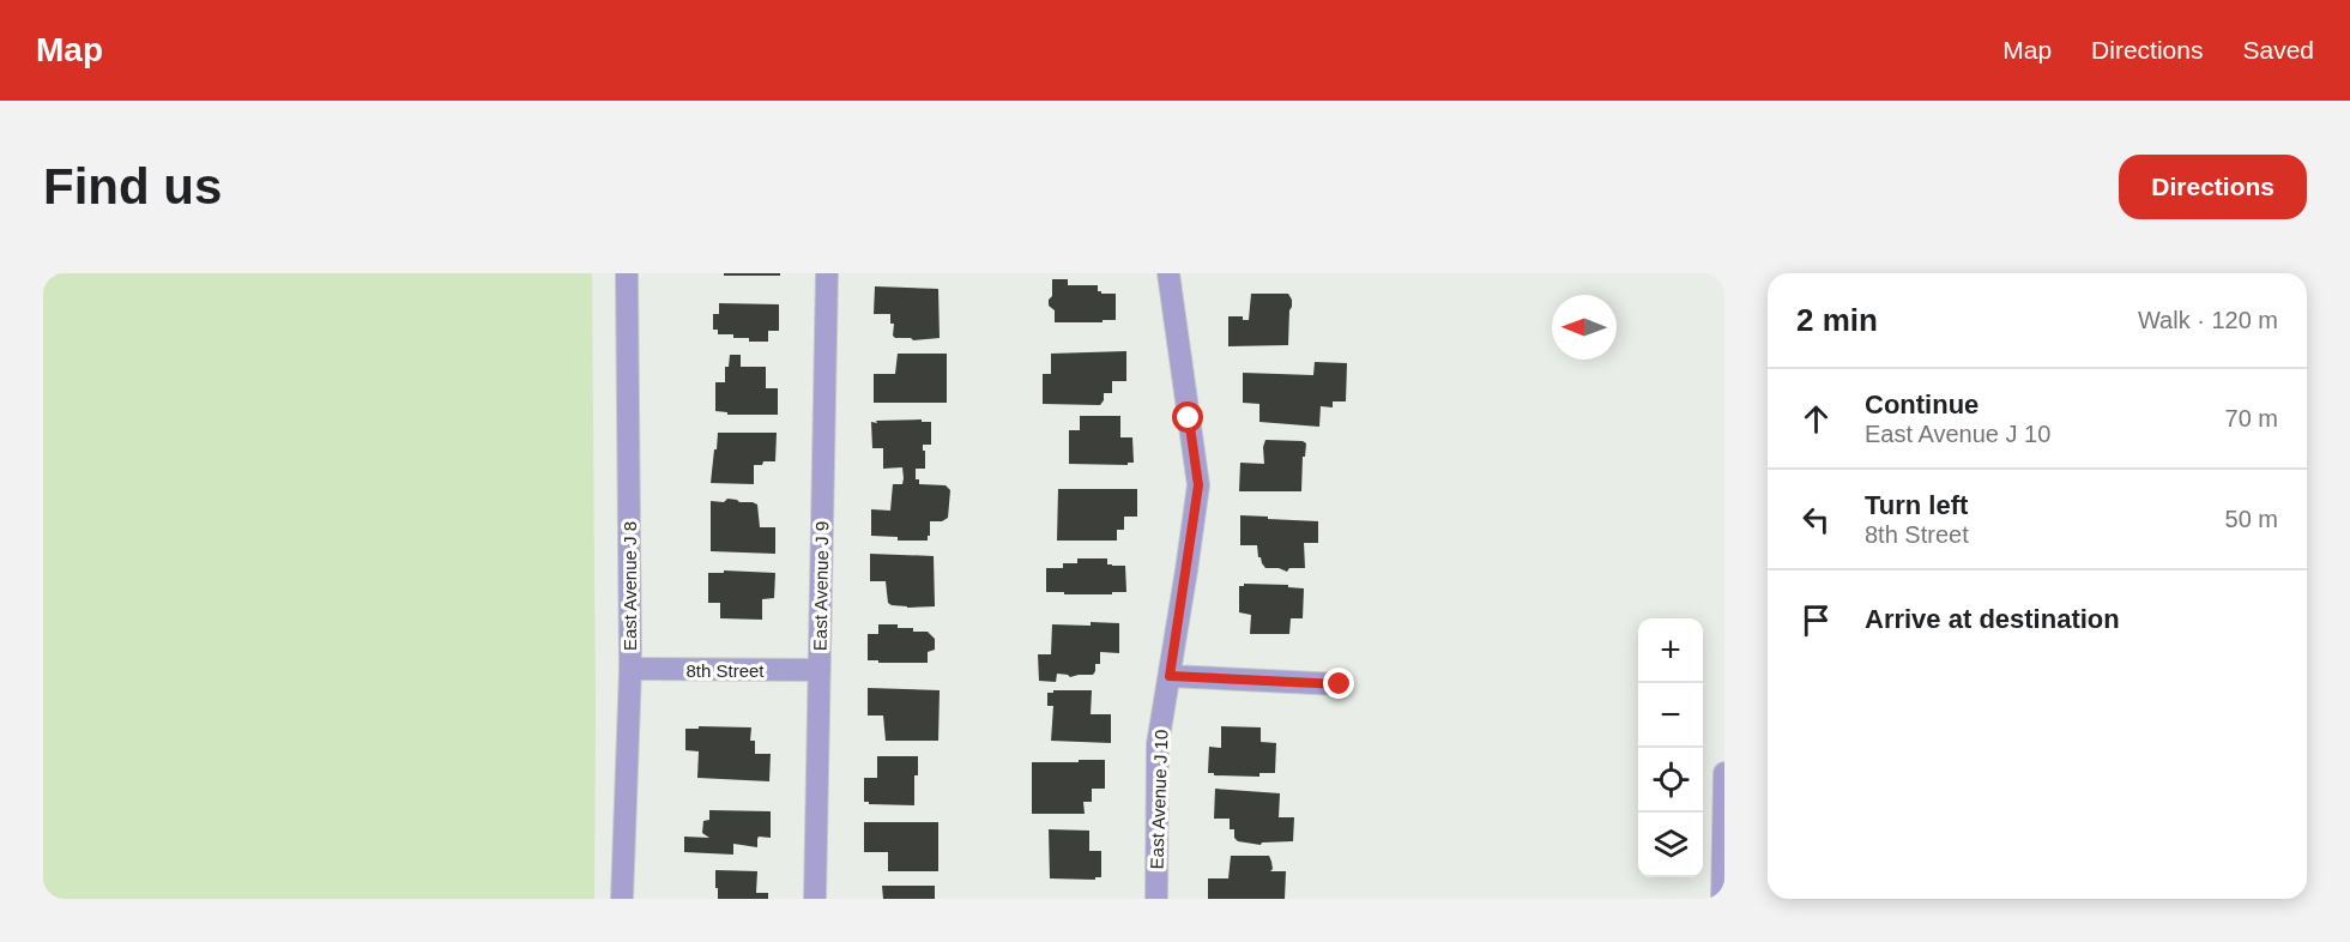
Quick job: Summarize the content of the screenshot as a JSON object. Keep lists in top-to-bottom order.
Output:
{
  "streets": {
    "street": [
      "East Avenue J 8",
      "East Avenue J 9",
      "8th Street",
      "East Avenue J 10"
    ]
  },
  "crossings": [
    ["East Avenue J 8", "8th Street"],
    ["East Avenue J 9", "8th Street"]
  ],
  "north": "left",
  "page": {
    "header": "Map",
    "nav": ["Map", "Directions", "Saved"],
    "buttons": "Directions",
    "title": "Find us",
    "heading": ["2 min", "Walk · 120 m"],
    "list": [
      ["Continue", "East Avenue J 10", "70 m"],
      ["Turn left", "8th Street", "50 m"],
      "Arrive at destination"
    ],
    "map_buttons": ["+", "−"]
  }
}
